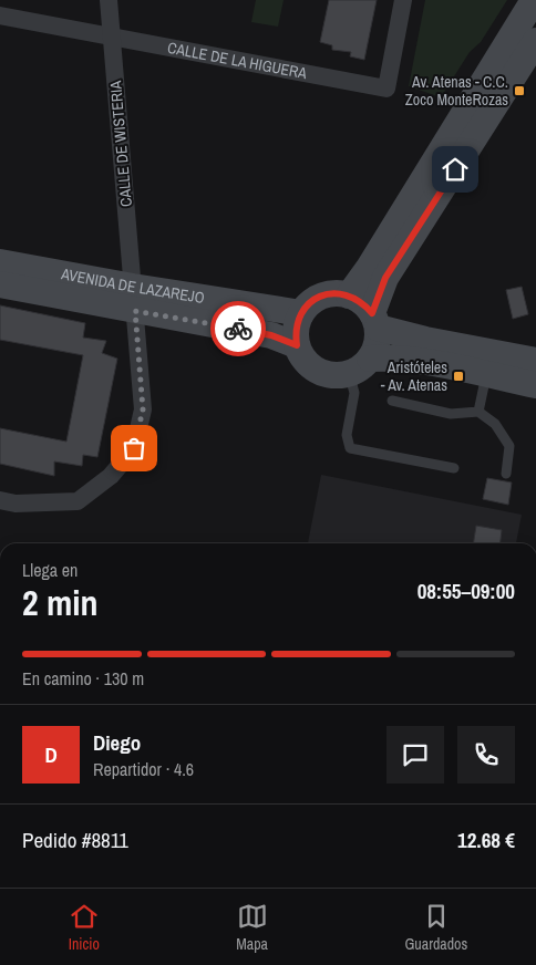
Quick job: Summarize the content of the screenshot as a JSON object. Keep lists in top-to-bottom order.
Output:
{
  "streets": {
    "main road": ["AVENIDA DE LAZAREJO"],
    "street": ["CALLE DE LA HIGUERA", "CALLE DE WISTERIA"]
  },
  "crossings": [
    ["CALLE DE LA HIGUERA", "CALLE DE WISTERIA"],
    ["CALLE DE WISTERIA", "AVENIDA DE LAZAREJO"]
  ],
  "places": {
    "transit": ["Av. Atenas - C.C. Zoco MonteRozas", "Aristóteles - Av. Atenas"]
  },
  "page": {
    "heading": ["2 min", "Llega en", "08:55–09:00"],
    "panel": [
      "Diego",
      "Repartidor · 4.6",
      "Pedido #8811",
      "12.68 €"
    ],
    "bar": "En camino · 130 m",
    "round": "D",
    "tabs": ["Inicio", "Mapa", "Guardados"]
  }
}
